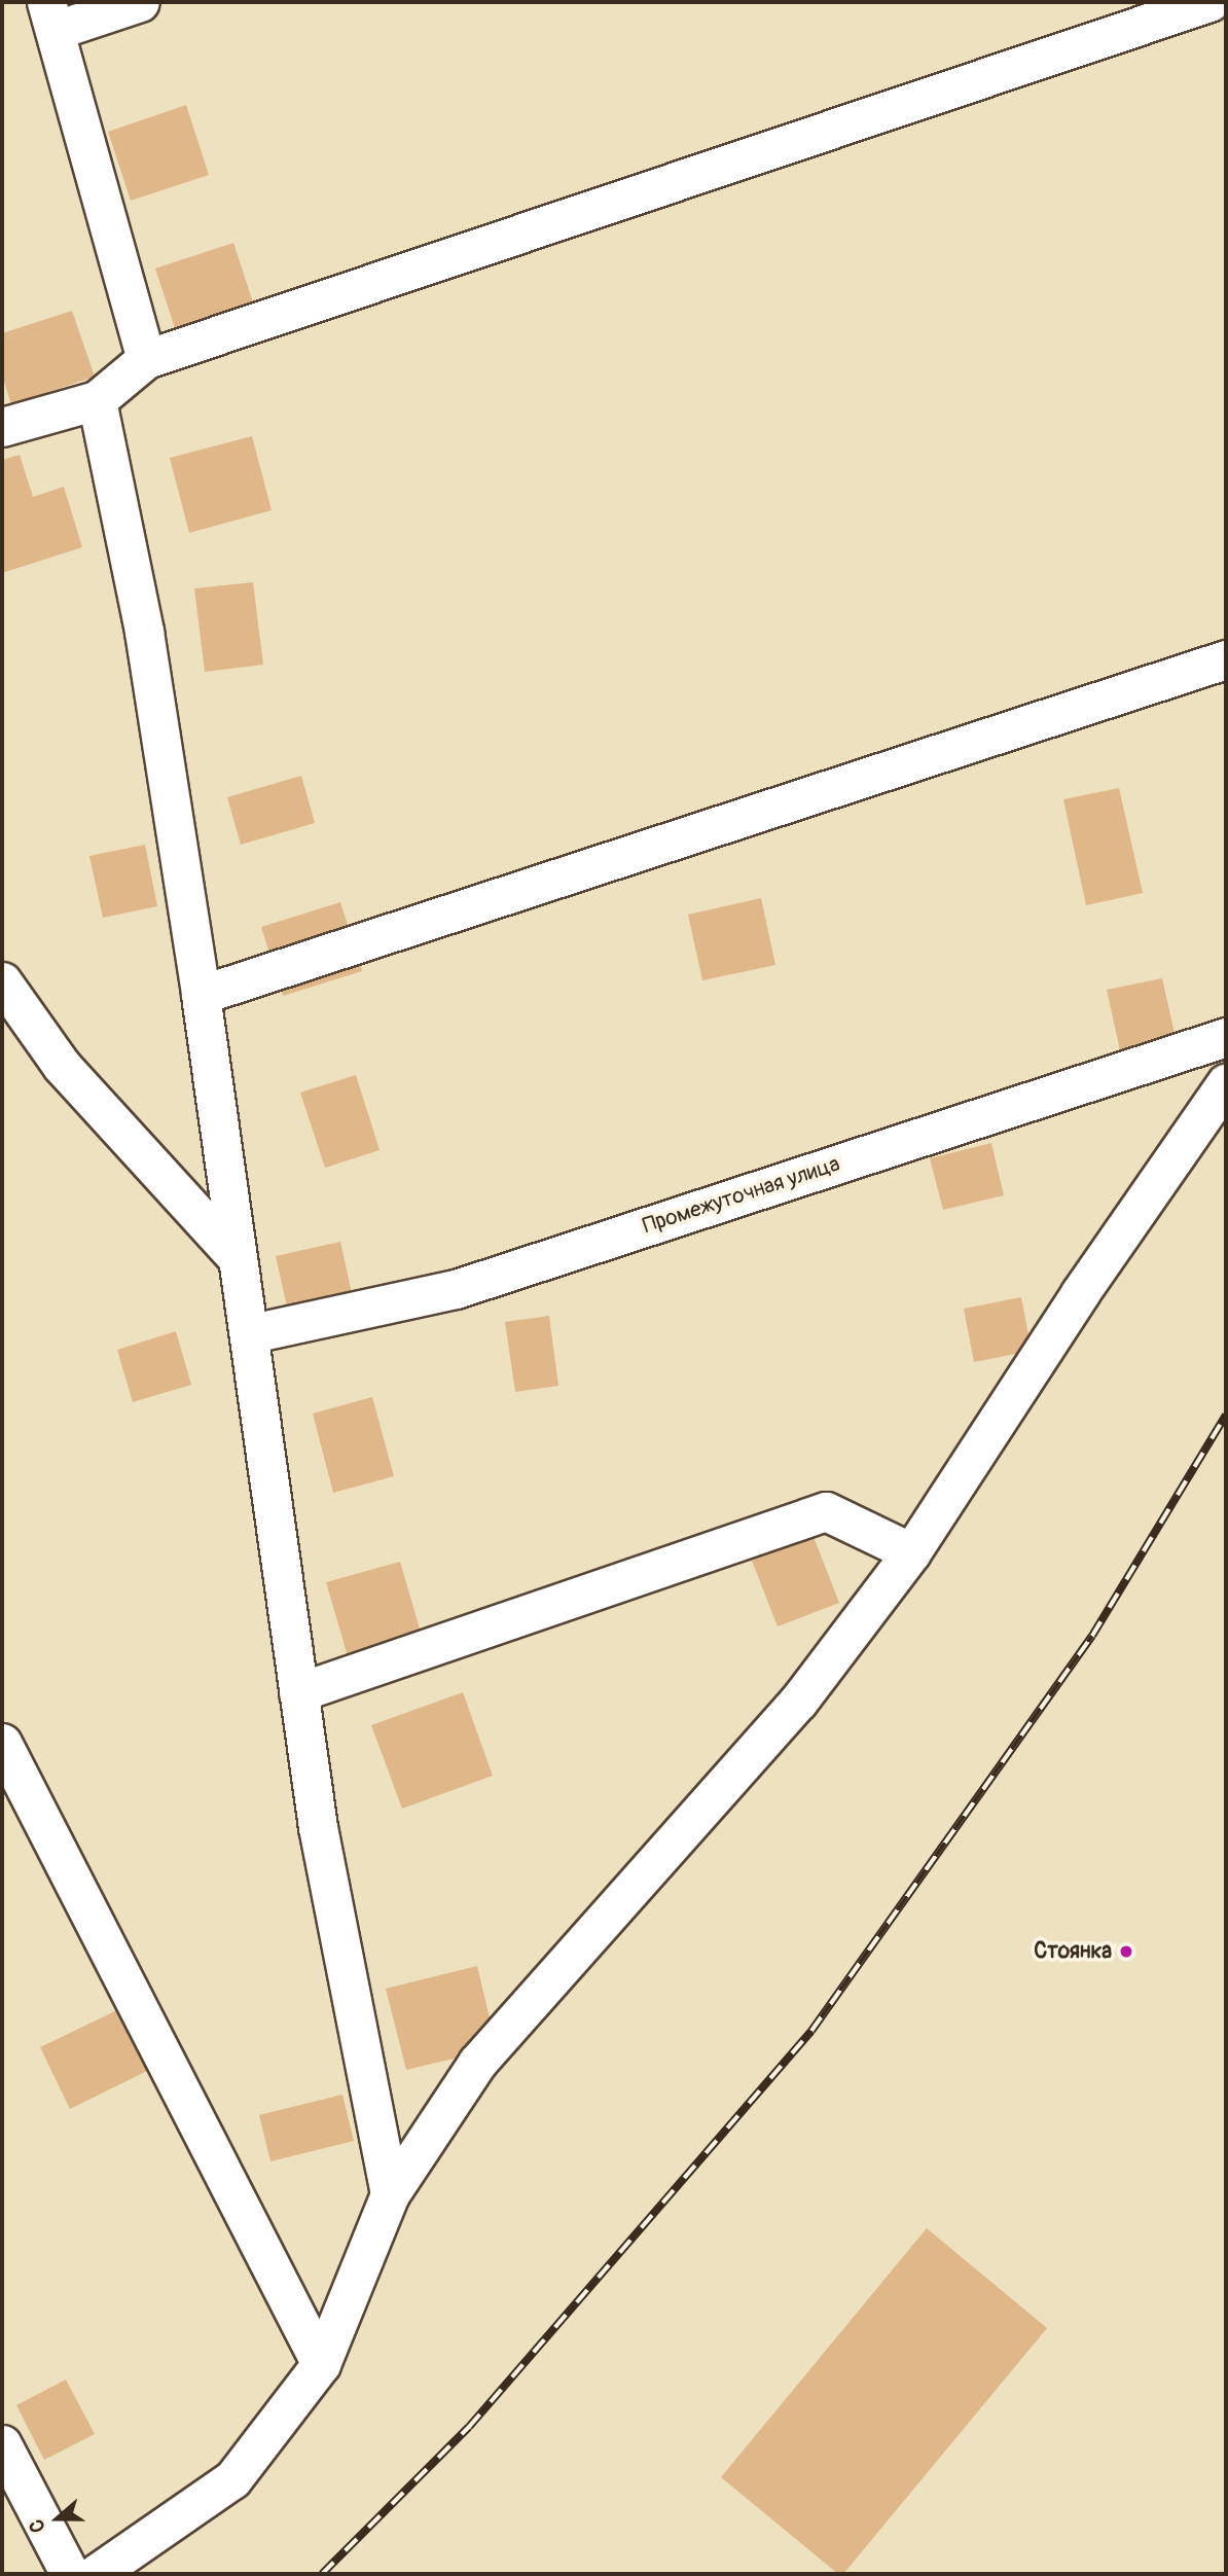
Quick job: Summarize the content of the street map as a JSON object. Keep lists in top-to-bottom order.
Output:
{
  "streets": {
    "street": ["Промежуточная улица"]
  },
  "places": ["Стоянка"],
  "north": "left"
}
